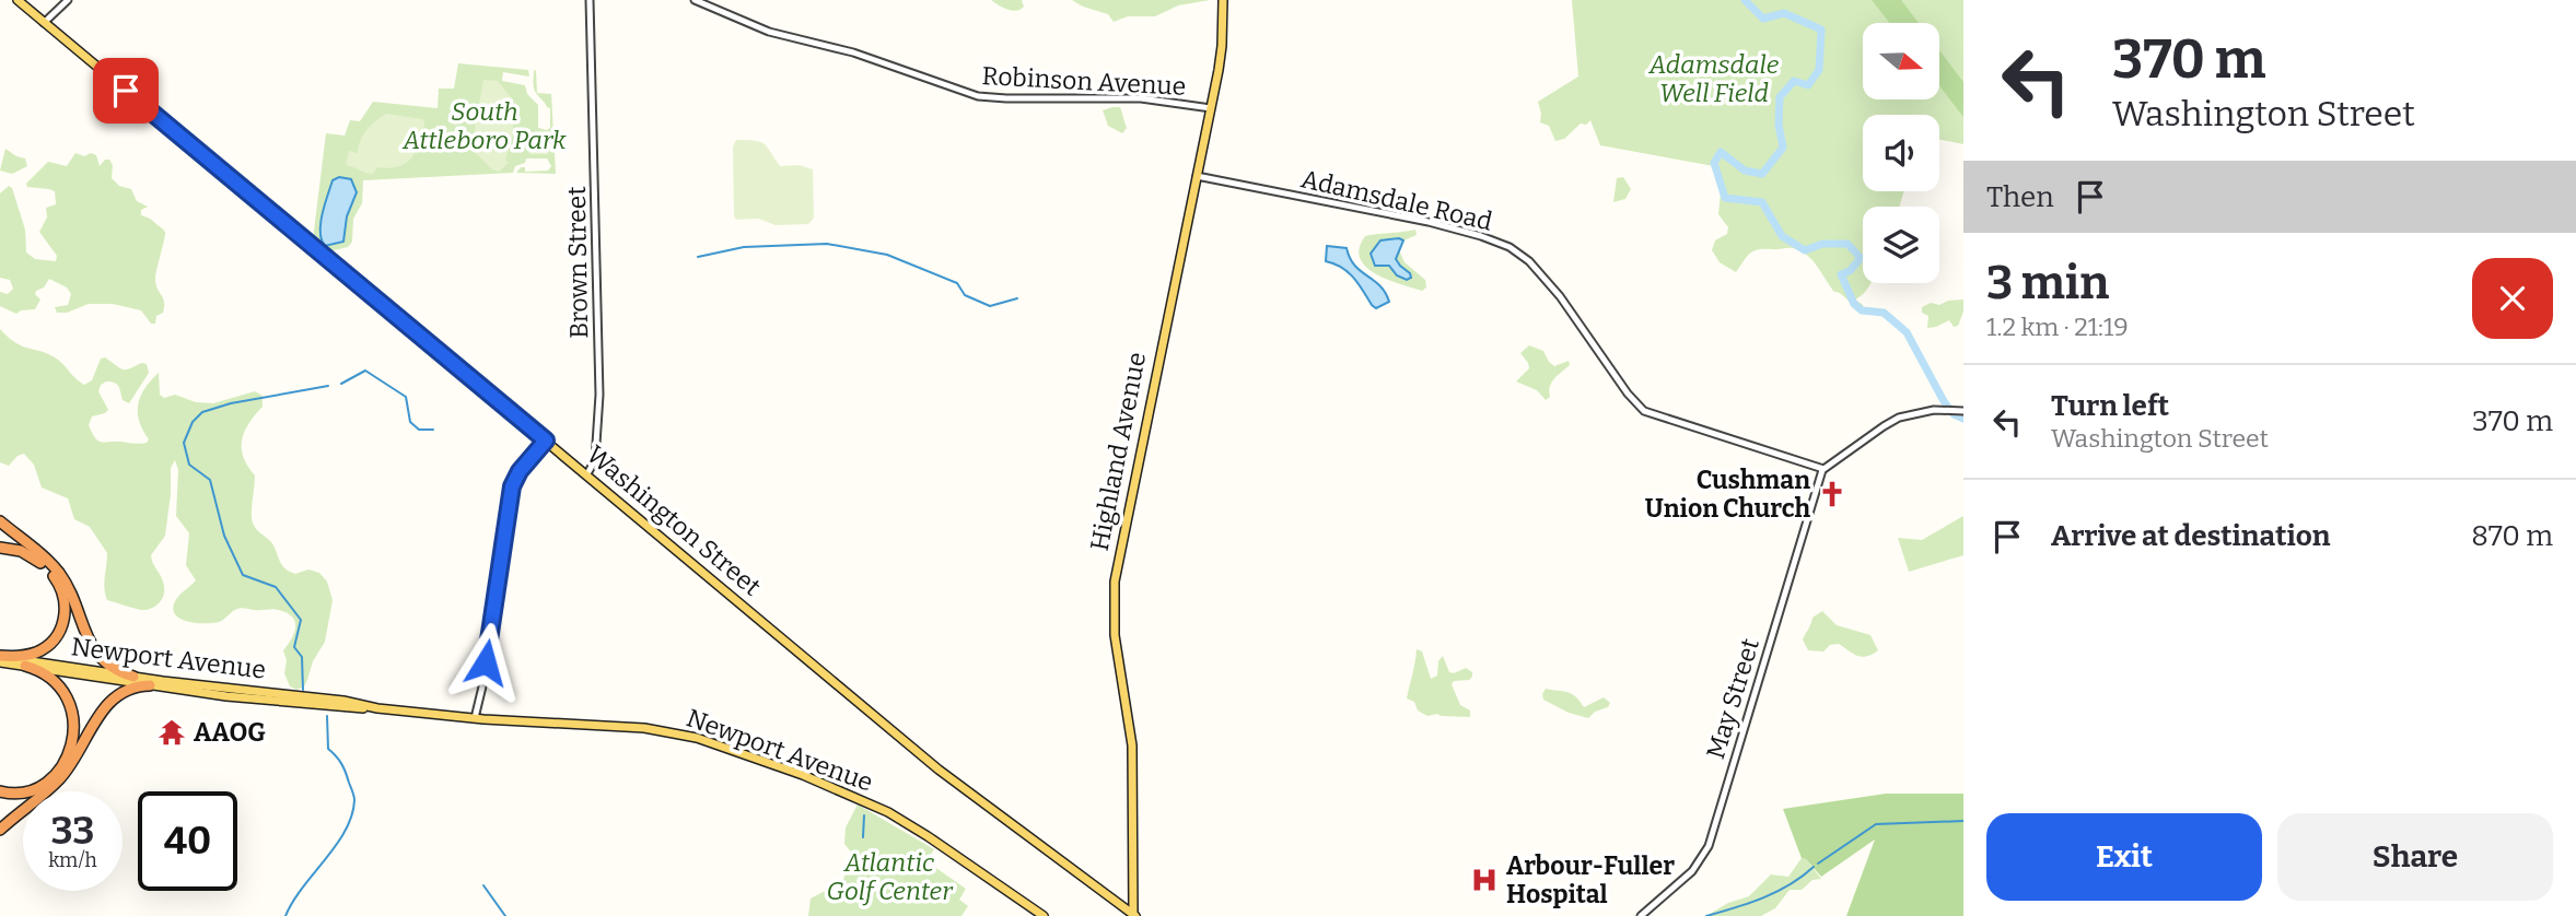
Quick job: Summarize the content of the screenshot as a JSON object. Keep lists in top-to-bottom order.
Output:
{
  "streets": {
    "main road": ["Highland Avenue", "Washington Street", "Newport Avenue"],
    "street": [
      "Robinson Avenue",
      "Adamsdale Road",
      "Brown Street",
      "May Street"
    ]
  },
  "crossings": [
    ["Robinson Avenue", "Highland Avenue"],
    ["Adamsdale Road", "Highland Avenue"],
    ["Adamsdale Road", "May Street"],
    ["Brown Street", "Washington Street"],
    ["Highland Avenue", "Washington Street"]
  ],
  "parks": ["Adamsdale Well Field", "South Attleboro Park", "Atlantic Golf Center"],
  "places": {
    "church": ["Cushman Union Church"],
    "temple": ["AAOG"],
    "hospital": ["Arbour-Fuller Hospital"]
  },
  "north": "right",
  "page": {
    "turn": ["370 m", "Washington Street"],
    "then": "Then",
    "heading": ["3 min", "1.2 km · 21:19"],
    "list": [
      {
        "name": "Turn left",
        "note": "Washington Street",
        "value": "370 m"
      },
      {
        "name": "Arrive at destination",
        "value": "870 m"
      }
    ],
    "speed": "33 km/h",
    "limit": "40",
    "buttons": ["Exit", "Share"]
  }
}
